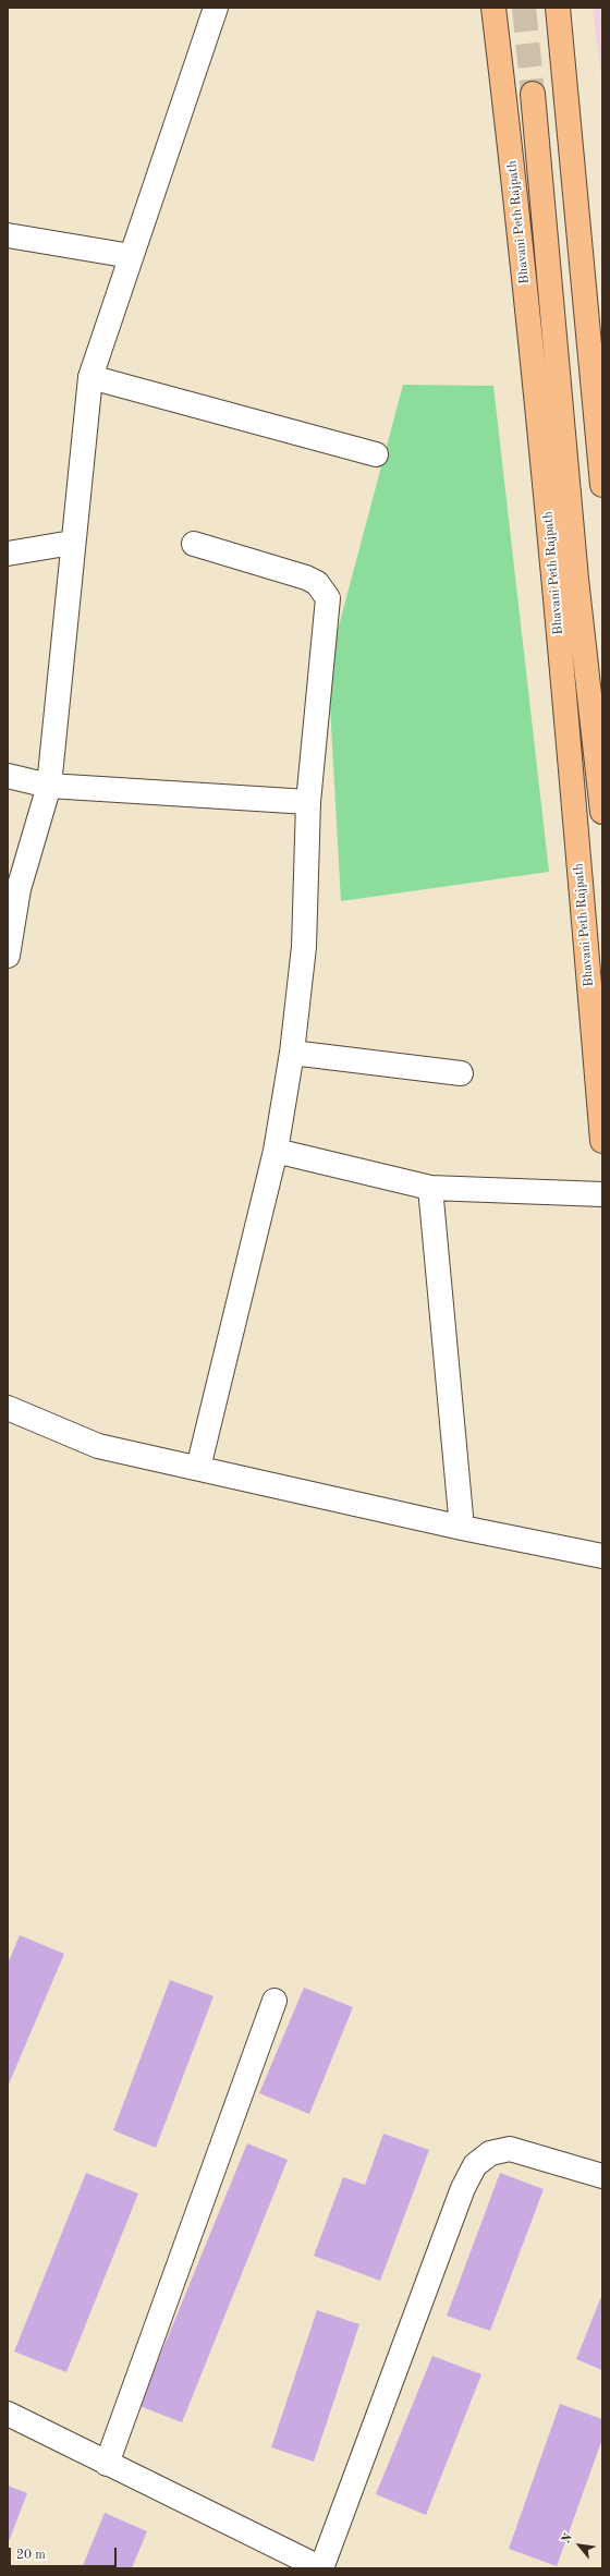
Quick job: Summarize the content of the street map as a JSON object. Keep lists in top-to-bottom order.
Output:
{
  "streets": {
    "main road": ["Bhavani Peth Rajpath"]
  },
  "scale_bar": "20 m",
  "north": "top left"
}
